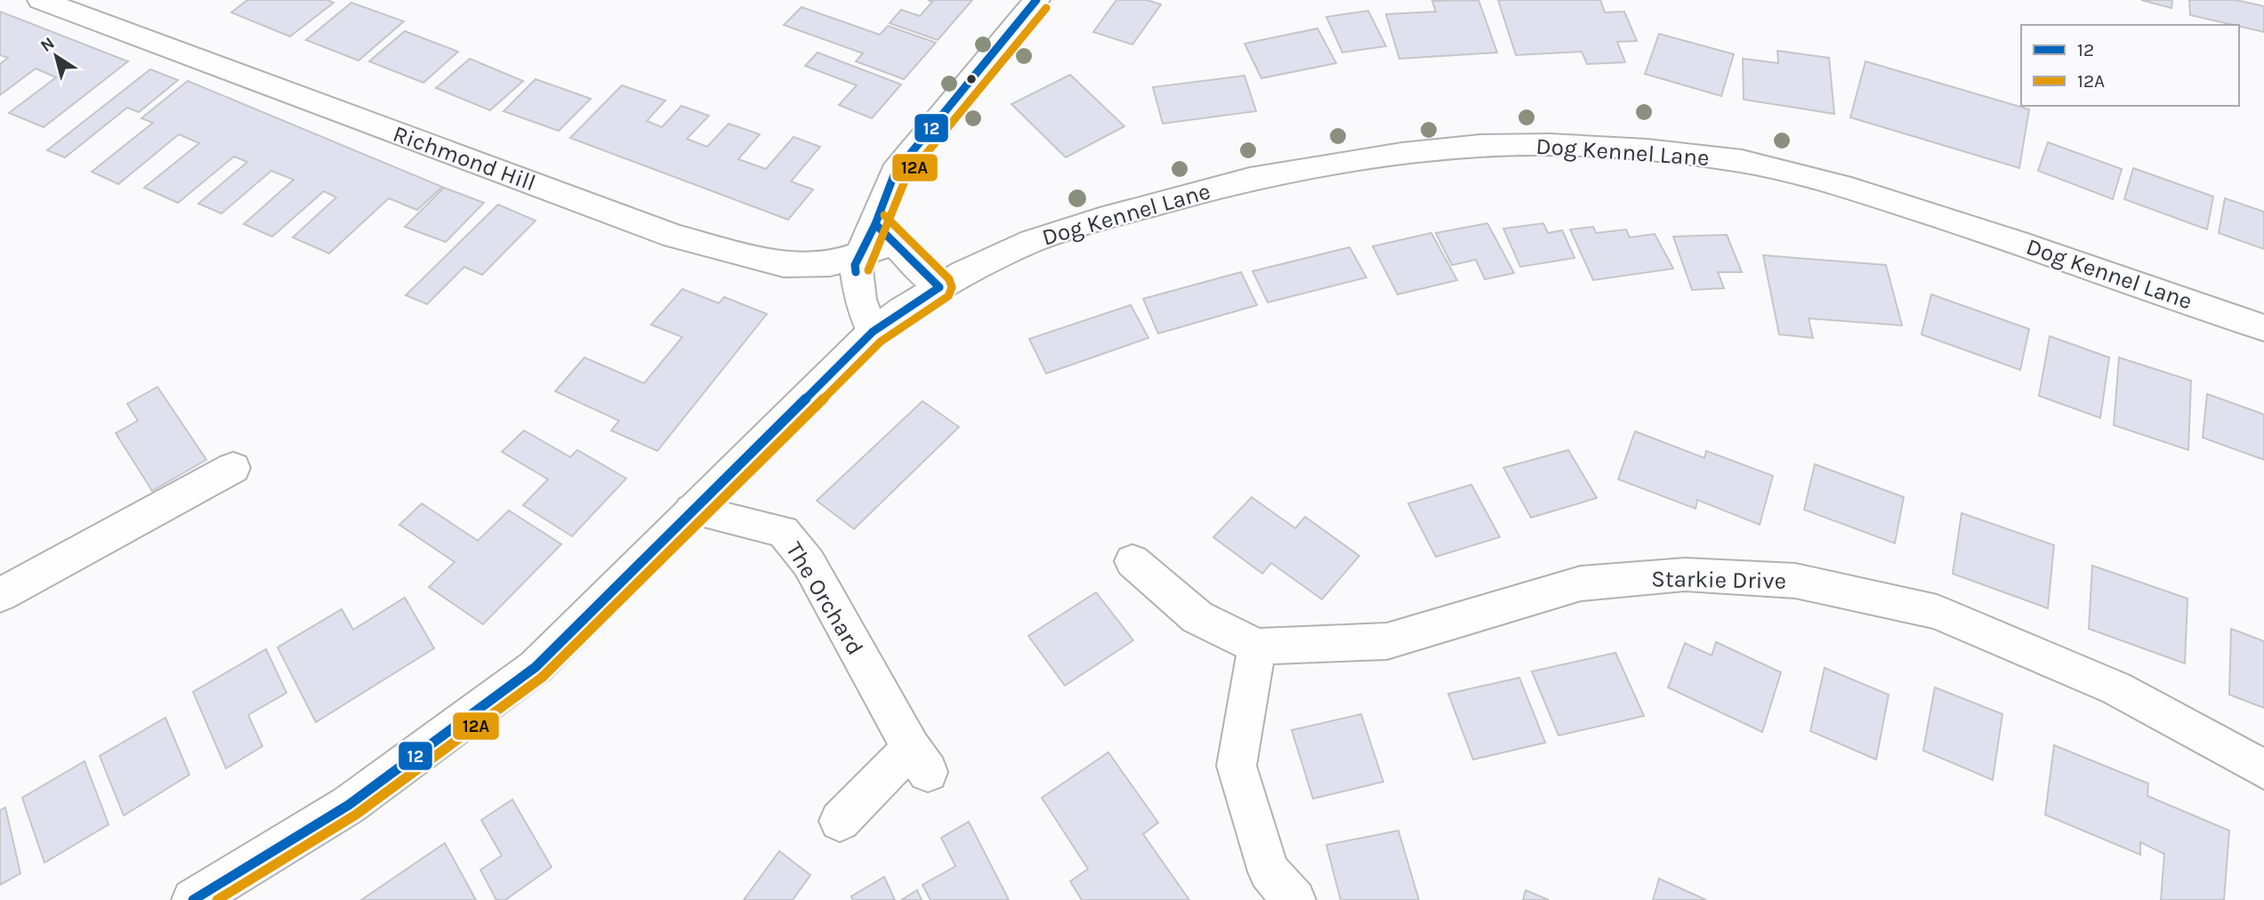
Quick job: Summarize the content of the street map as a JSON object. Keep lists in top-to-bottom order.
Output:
{
  "streets": {
    "street": [
      "Dog Kennel Lane",
      "Richmond Hill",
      "Starkie Drive",
      "The Orchard"
    ]
  },
  "crossings": [
    ["Dog Kennel Lane", "The Orchard"]
  ],
  "lines": ["transit line 12", "transit line 12A"],
  "legend": ["12", "12A"],
  "north": "top left"
}
